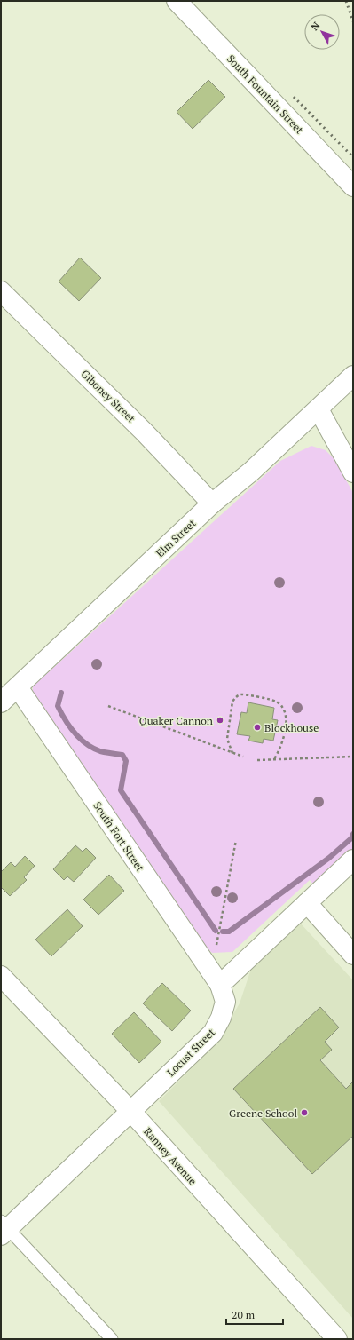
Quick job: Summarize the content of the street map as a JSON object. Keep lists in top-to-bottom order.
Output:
{
  "streets": {
    "street": [
      "South Fountain Street",
      "Giboney Street",
      "Elm Street",
      "South Fort Street",
      "Locust Street",
      "Ranney Avenue"
    ]
  },
  "crossings": [
    ["Giboney Street", "Elm Street"],
    ["Elm Street", "South Fort Street"],
    ["South Fort Street", "Locust Street"],
    ["Locust Street", "Ranney Avenue"]
  ],
  "places": ["Quaker Cannon", "Blockhouse", "Greene School"],
  "scale_bar": "20 m",
  "north": "top left"
}
